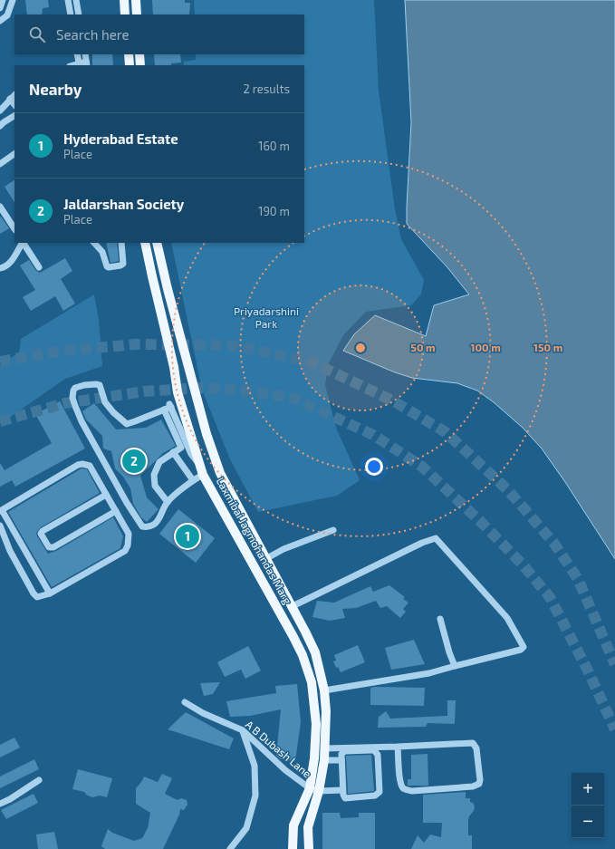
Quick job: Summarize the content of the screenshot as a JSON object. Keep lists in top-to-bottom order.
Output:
{
  "streets": {
    "main road": ["Laxmibai Jagmohandas Marg"],
    "street": ["A B Dubash Lane"]
  },
  "crossings": [
    ["Laxmibai Jagmohandas Marg", "A B Dubash Lane"]
  ],
  "parks": ["Priyadarshini Park"],
  "page": {
    "search": "Search here",
    "heading": ["Nearby", "2 results"],
    "list": [
      {
        "mark": "1",
        "name": "Hyderabad Estate",
        "note": "Place",
        "value": "160 m"
      },
      {
        "mark": "2",
        "name": "Jaldarshan Society",
        "note": "Place",
        "value": "190 m"
      }
    ],
    "pins": ["2", "1"],
    "map_buttons": ["+", "−"]
  },
  "rings": ["50 m", "100 m", "150 m"]
}
